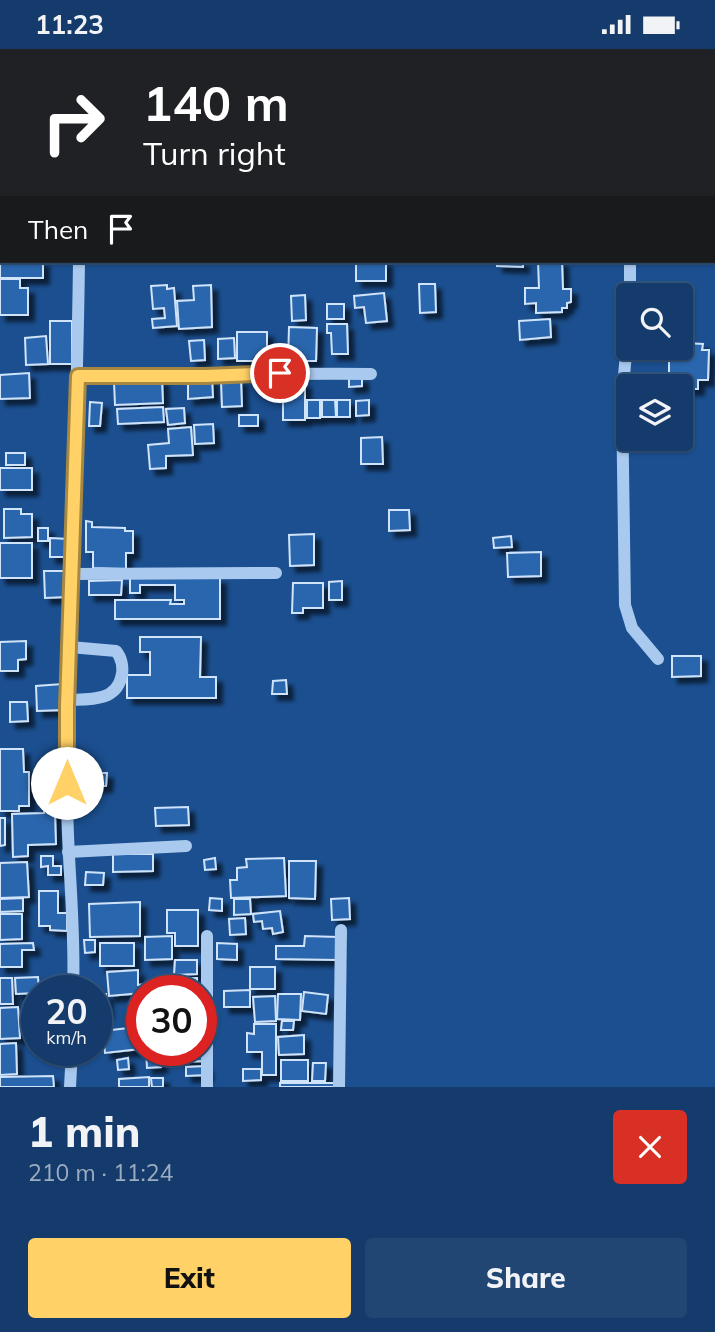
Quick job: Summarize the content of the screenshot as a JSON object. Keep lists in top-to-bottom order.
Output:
{
  "page": {
    "status": "11:23",
    "turn": ["140 m", "Turn right"],
    "then": "Then",
    "speed": "20 km/h",
    "limit": "30",
    "heading": ["1 min", "210 m · 11:24"],
    "buttons": ["Exit", "Share"]
  }
}
